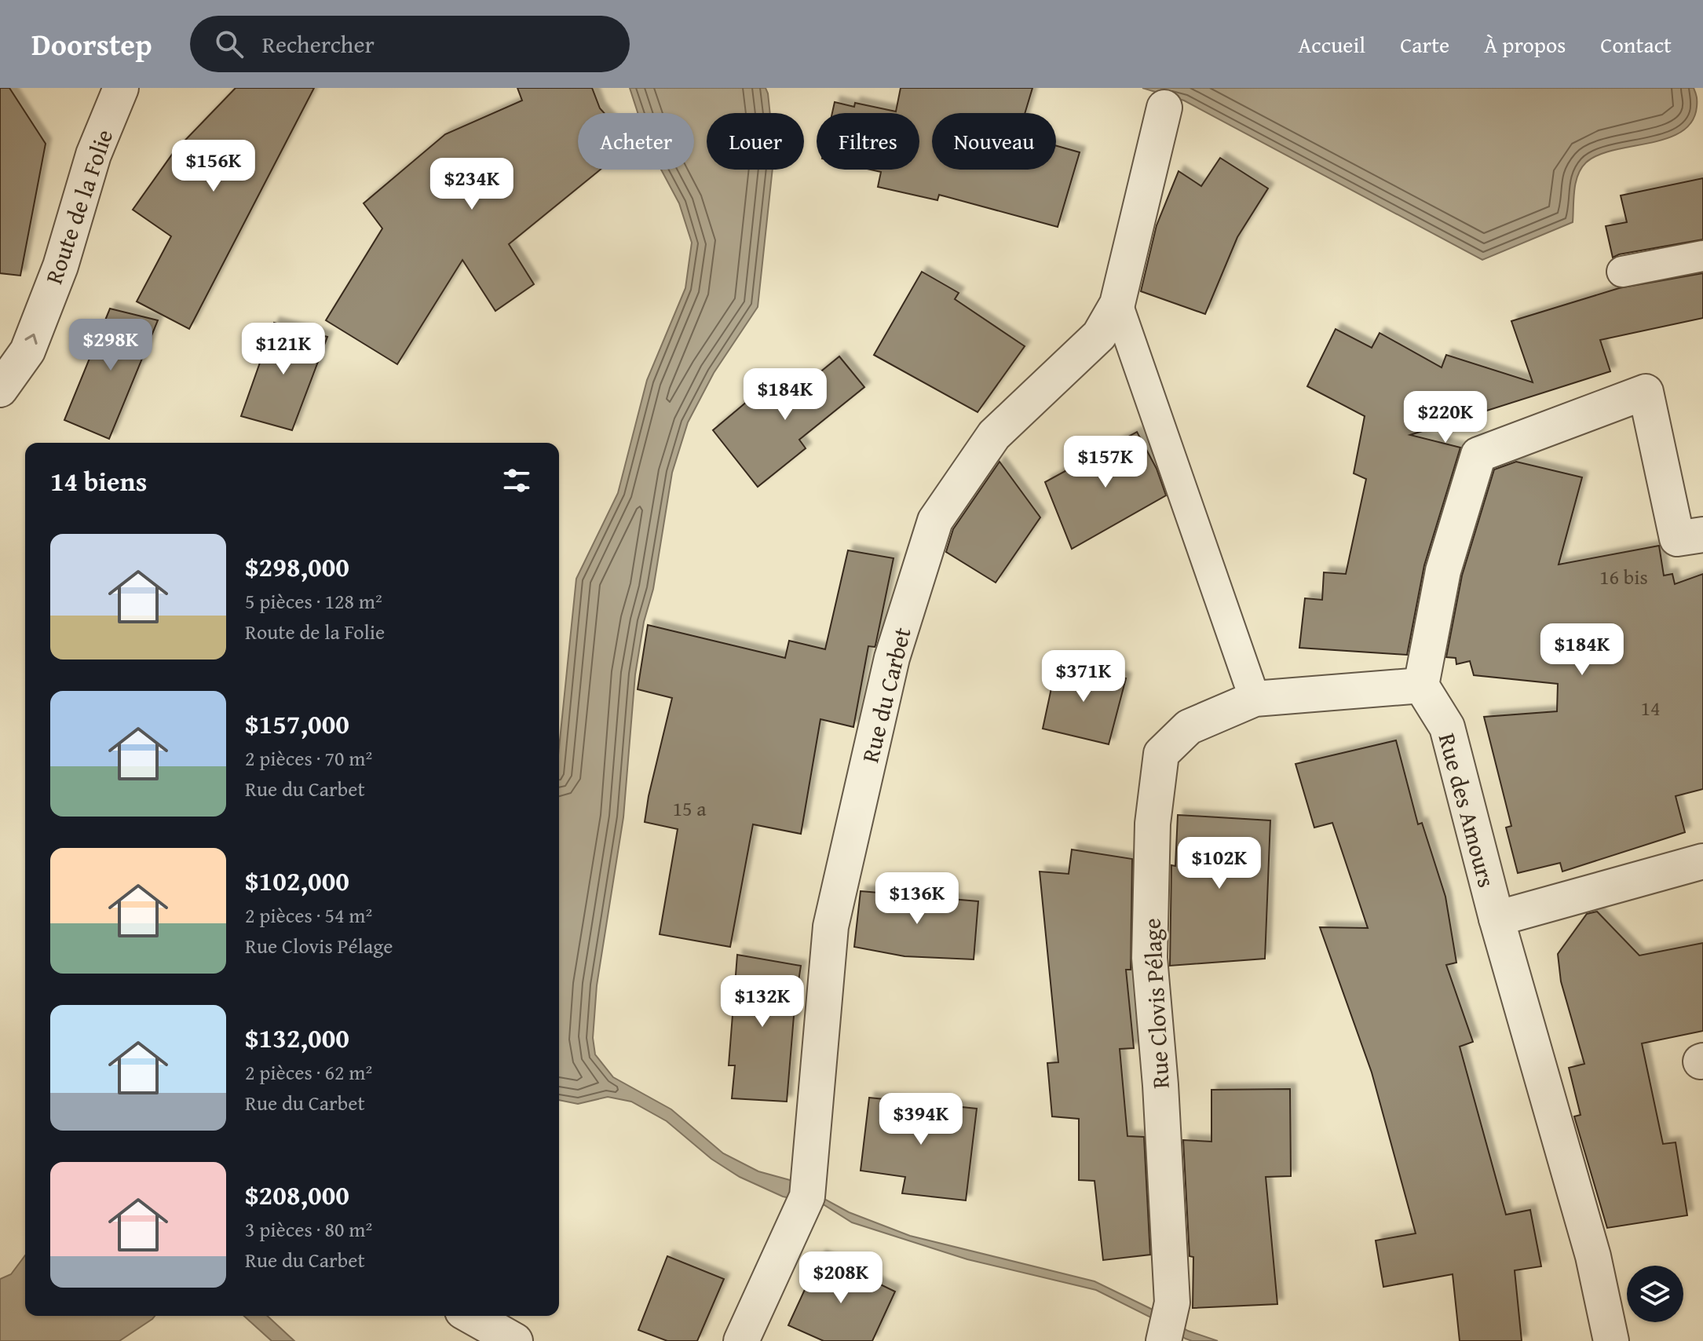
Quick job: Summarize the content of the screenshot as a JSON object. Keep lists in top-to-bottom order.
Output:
{
  "streets": {
    "street": [
      "Route de la Folie",
      "Rue du Carbet",
      "Rue des Amours",
      "Rue Clovis Pélage"
    ]
  },
  "crossings": [
    ["Rue des Amours", "Rue Clovis Pélage"]
  ],
  "one_way": ["Route de la Folie"],
  "house_numbers": ["16 bis", "14", "15 a"],
  "page": {
    "header": "Doorstep",
    "search": "Rechercher",
    "nav": [
      "Accueil",
      "Carte",
      "À propos",
      "Contact"
    ],
    "chip": [
      "Acheter",
      "Louer",
      "Filtres",
      "Nouveau"
    ],
    "price": [
      "$156K",
      "$234K",
      "$298K",
      "$121K",
      "$184K",
      "$220K",
      "$157K",
      "$184K",
      "$371K",
      "$102K",
      "$136K",
      "$132K",
      "$394K",
      "$208K"
    ],
    "heading": "14 biens",
    "list": [
      {
        "name": "$298,000",
        "note": "5 pièces · 128 m² · Route de la Folie"
      },
      {
        "name": "$157,000",
        "note": "2 pièces · 70 m² · Rue du Carbet"
      },
      {
        "name": "$102,000",
        "note": "2 pièces · 54 m² · Rue Clovis Pélage"
      },
      {
        "name": "$132,000",
        "note": "2 pièces · 62 m² · Rue du Carbet"
      },
      {
        "name": "$208,000",
        "note": "3 pièces · 80 m² · Rue du Carbet"
      }
    ]
  }
}
